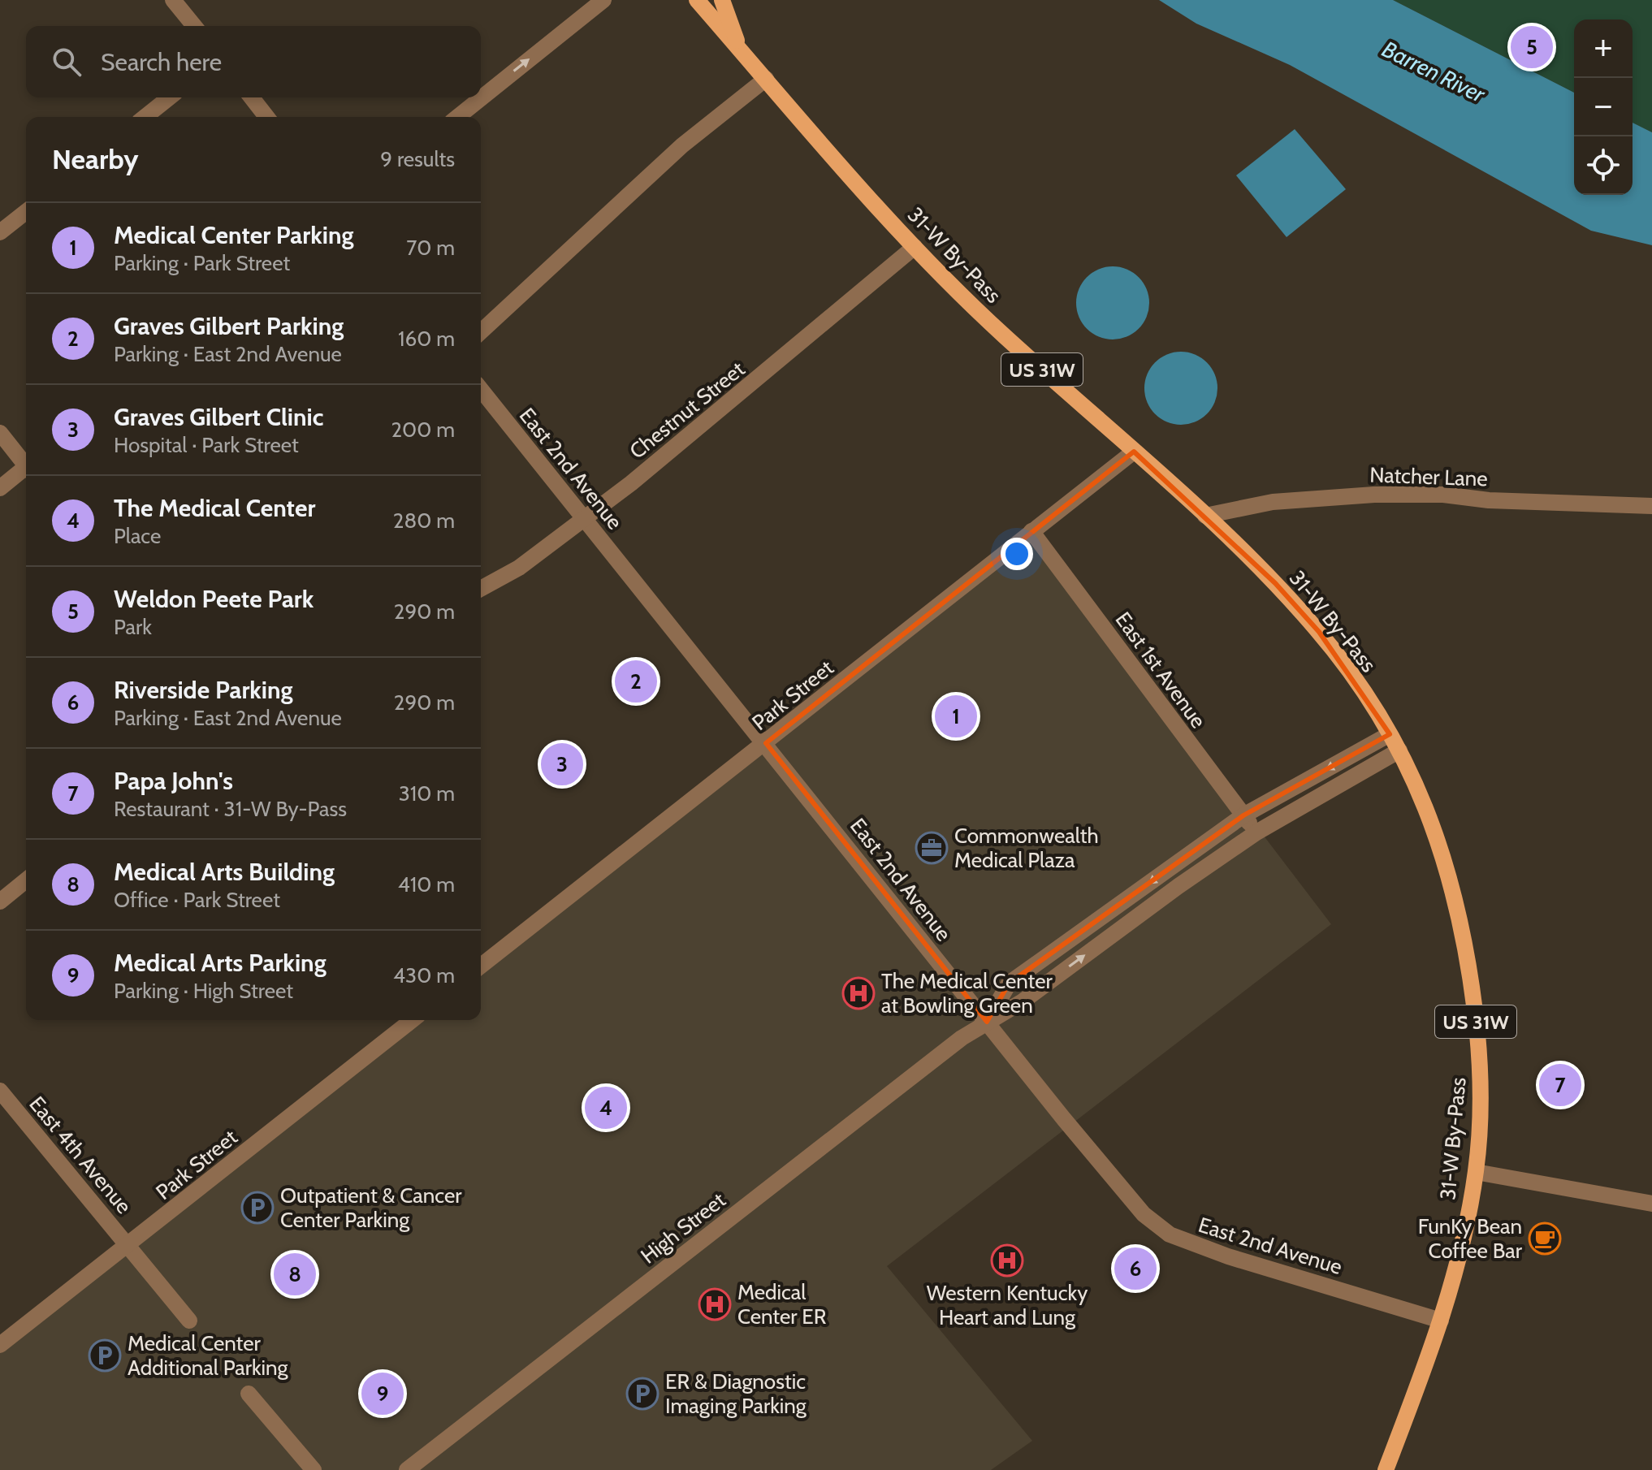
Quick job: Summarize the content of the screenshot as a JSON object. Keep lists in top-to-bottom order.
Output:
{
  "streets": {
    "main road": ["31-W By-Pass", "US 31W"],
    "street": [
      "Chestnut Street",
      "East 2nd Avenue",
      "Natcher Lane",
      "East 1st Avenue",
      "Park Street",
      "East 4th Avenue",
      "High Street"
    ]
  },
  "crossings": [
    ["31-W By-Pass", "Chestnut Street"],
    ["31-W By-Pass", "East 2nd Avenue"],
    ["31-W By-Pass", "Natcher Lane"],
    ["31-W By-Pass", "Park Street"],
    ["31-W By-Pass", "High Street"],
    ["Chestnut Street", "East 2nd Avenue"],
    ["East 2nd Avenue", "Park Street"],
    ["East 2nd Avenue", "High Street"],
    ["East 1st Avenue", "Park Street"],
    ["East 1st Avenue", "High Street"],
    ["Park Street", "East 4th Avenue"]
  ],
  "water": ["Barren River"],
  "places": {
    "office": ["Commonwealth Medical Plaza"],
    "hospital": ["The Medical Center at Bowling Green", "Western Kentucky Heart and Lung", "Medical Center ER"],
    "parking": ["Outpatient & Cancer Center Parking", "Medical Center Additional Parking", "ER & Diagnostic Imaging Parking"],
    "cafe": ["FunKy Bean Coffee Bar"]
  },
  "page": {
    "map_buttons": ["+", "−"],
    "pins": [
      "5",
      "2",
      "1",
      "3",
      "7",
      "4",
      "6",
      "8",
      "9"
    ],
    "search": "Search here",
    "heading": ["Nearby", "9 results"],
    "list": [
      {
        "mark": "1",
        "name": "Medical Center Parking",
        "note": "Parking · Park Street",
        "value": "70 m"
      },
      {
        "mark": "2",
        "name": "Graves Gilbert Parking",
        "note": "Parking · East 2nd Avenue",
        "value": "160 m"
      },
      {
        "mark": "3",
        "name": "Graves Gilbert Clinic",
        "note": "Hospital · Park Street",
        "value": "200 m"
      },
      {
        "mark": "4",
        "name": "The Medical Center",
        "note": "Place",
        "value": "280 m"
      },
      {
        "mark": "5",
        "name": "Weldon Peete Park",
        "note": "Park",
        "value": "290 m"
      },
      {
        "mark": "6",
        "name": "Riverside Parking",
        "note": "Parking · East 2nd Avenue",
        "value": "290 m"
      },
      {
        "mark": "7",
        "name": "Papa John's",
        "note": "Restaurant · 31-W By-Pass",
        "value": "310 m"
      },
      {
        "mark": "8",
        "name": "Medical Arts Building",
        "note": "Office · Park Street",
        "value": "410 m"
      },
      {
        "mark": "9",
        "name": "Medical Arts Parking",
        "note": "Parking · High Street",
        "value": "430 m"
      }
    ]
  }
}
